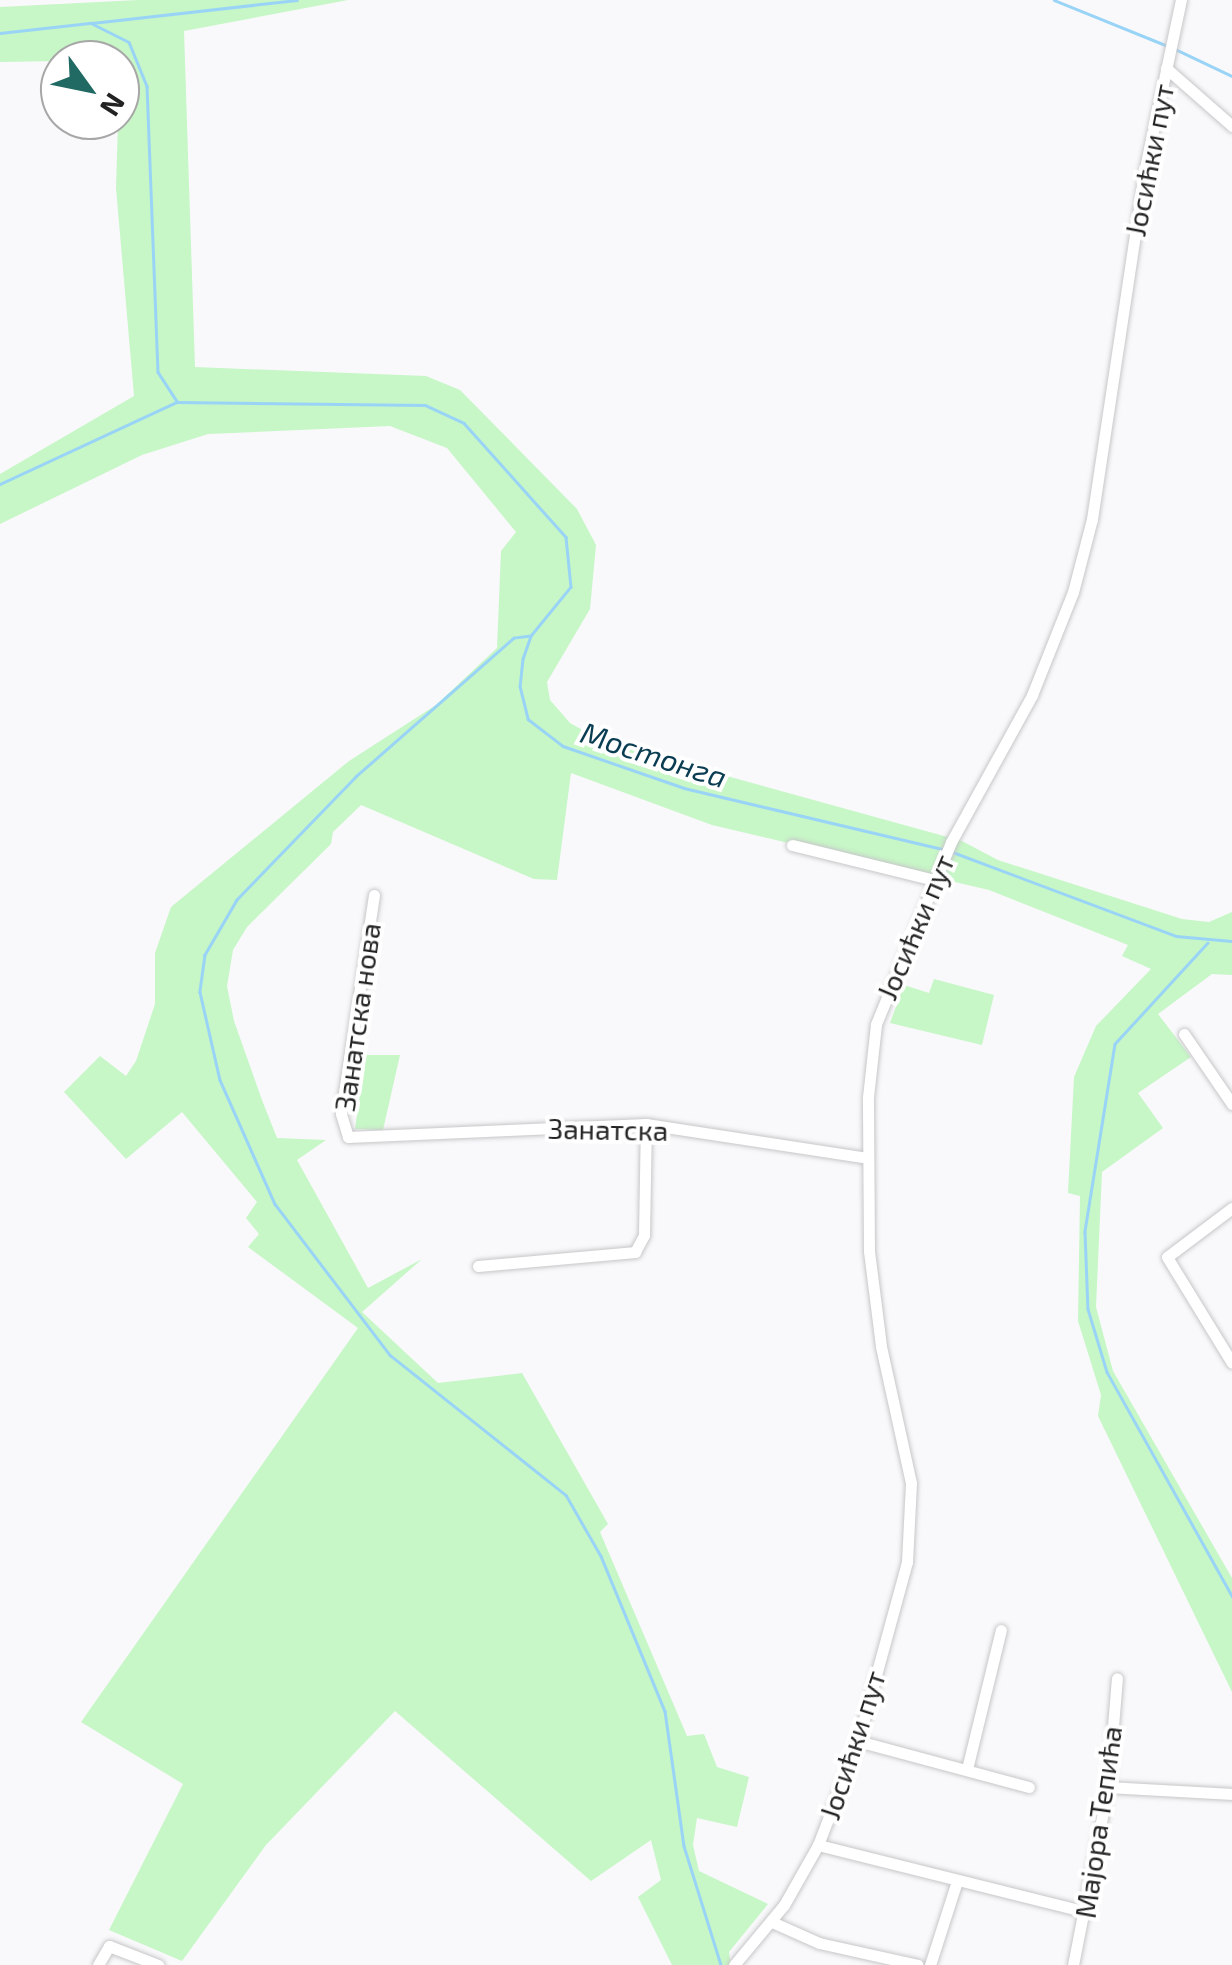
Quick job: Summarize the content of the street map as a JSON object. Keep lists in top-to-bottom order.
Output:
{
  "streets": {
    "street": [
      "Јосићки пут",
      "Занатска нова",
      "Занатска",
      "Мајора Тепића"
    ]
  },
  "crossings": [
    ["Јосићки пут", "Занатска"],
    ["Занатска нова", "Занатска"]
  ],
  "water": ["Мостонга"],
  "north": "bottom right"
}
